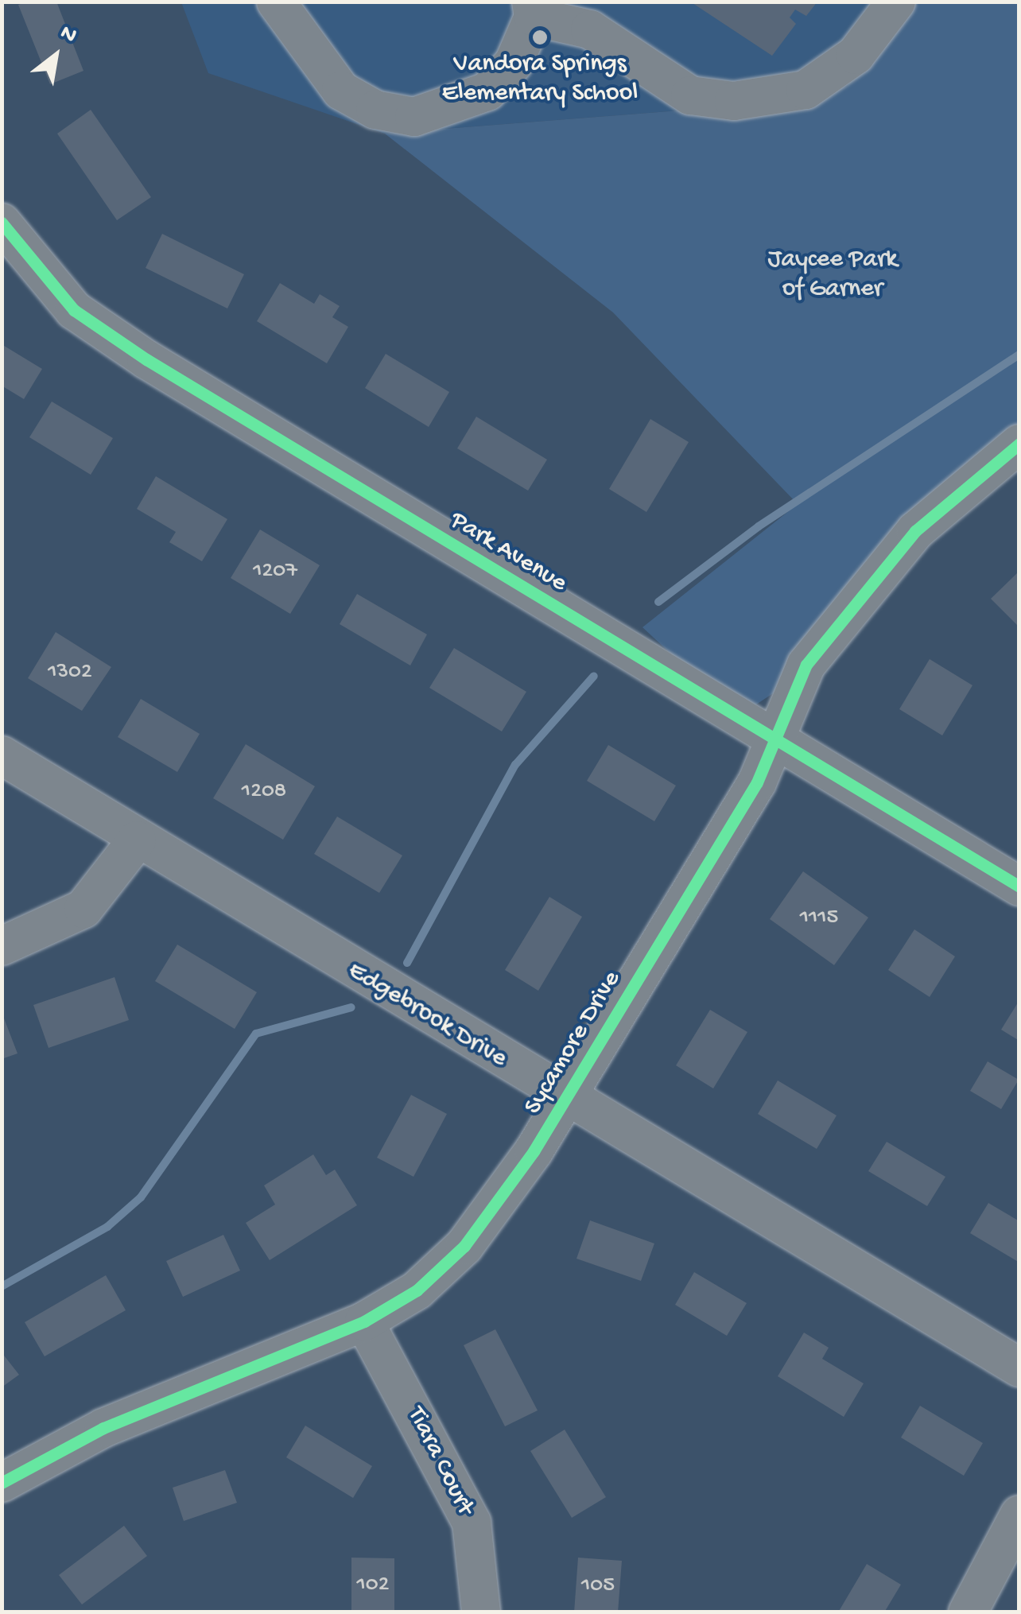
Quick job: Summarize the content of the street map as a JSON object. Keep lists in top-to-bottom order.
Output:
{
  "streets": {
    "street": [
      "Park Avenue",
      "Edgebrook Drive",
      "Sycamore Drive",
      "Tiara Court"
    ]
  },
  "crossings": [
    ["Park Avenue", "Sycamore Drive"],
    ["Edgebrook Drive", "Sycamore Drive"],
    ["Sycamore Drive", "Tiara Court"]
  ],
  "parks": ["Jaycee Park of Garner"],
  "places": ["Vandora Springs Elementary School"],
  "house_numbers": [
    "1207",
    "1302",
    "1208",
    "1115",
    "102",
    "105"
  ],
  "north": "top right"
}
